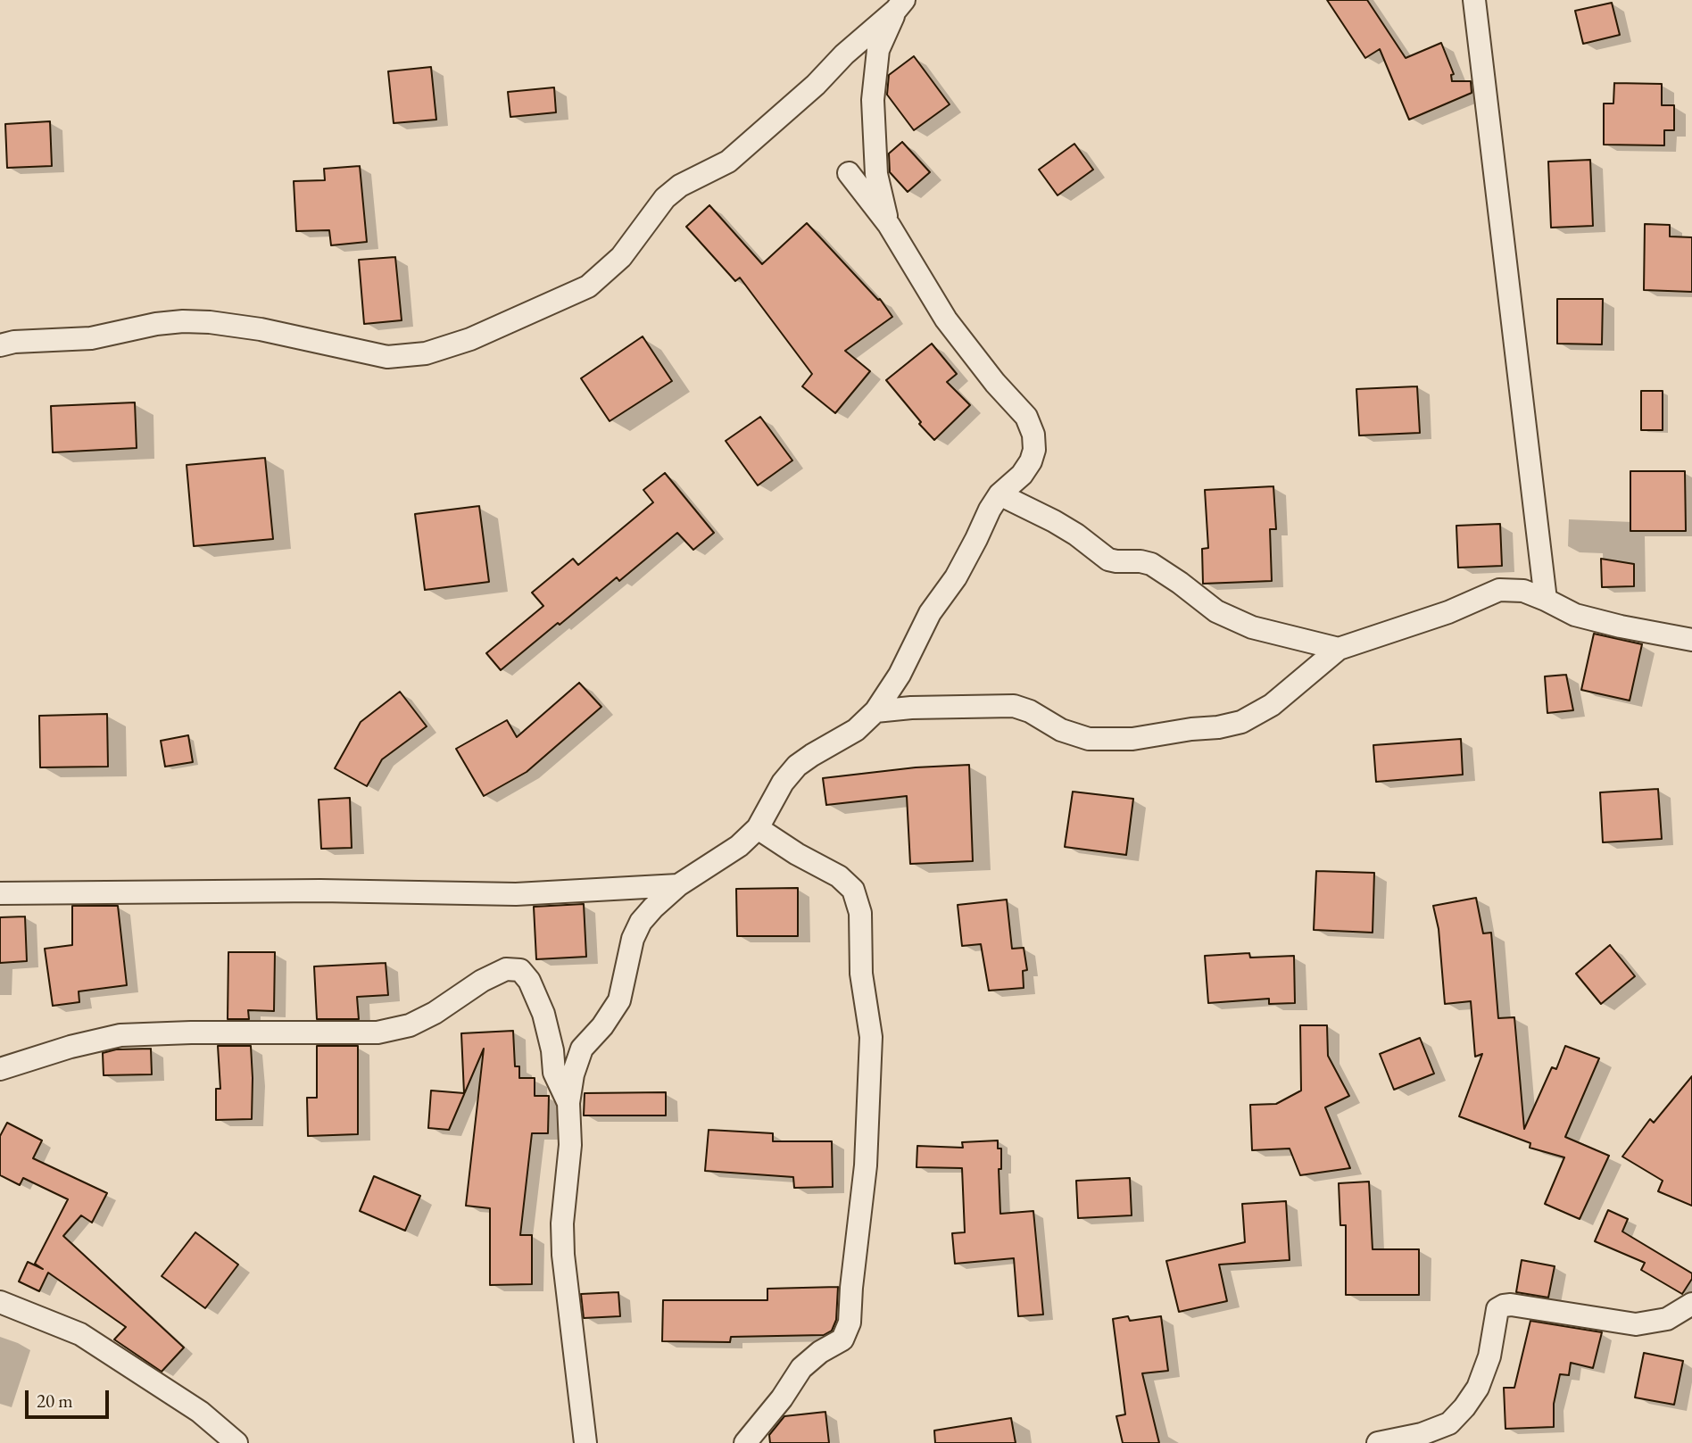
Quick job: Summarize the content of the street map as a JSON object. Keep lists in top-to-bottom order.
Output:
{
  "scale_bar": "20 m"
}
